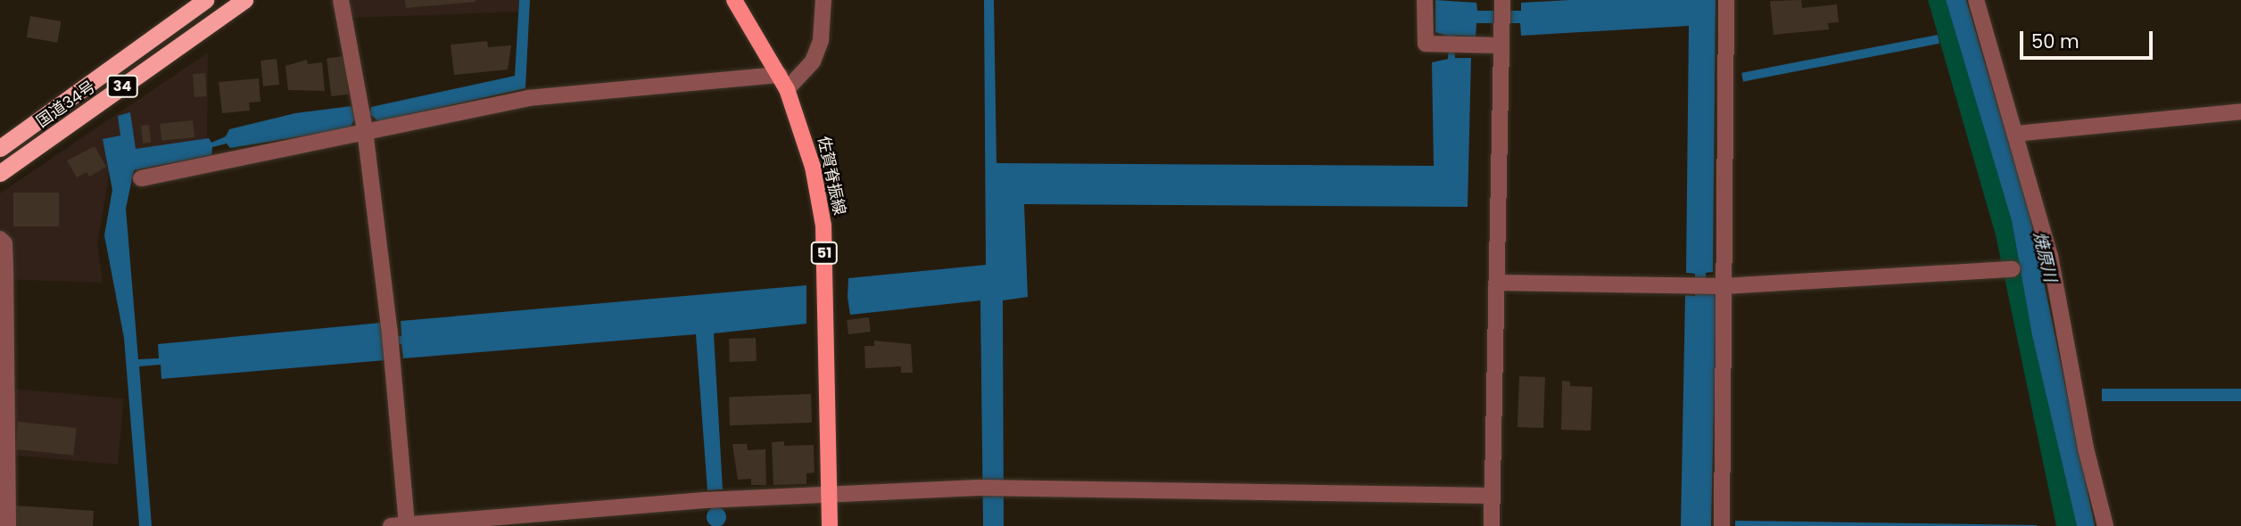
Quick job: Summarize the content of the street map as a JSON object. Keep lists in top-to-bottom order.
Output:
{
  "streets": {
    "highway": ["34", "国道34号"],
    "main road": ["佐賀脊振線", "51"]
  },
  "water": ["焼原川"],
  "scale_bar": "50 m"
}
